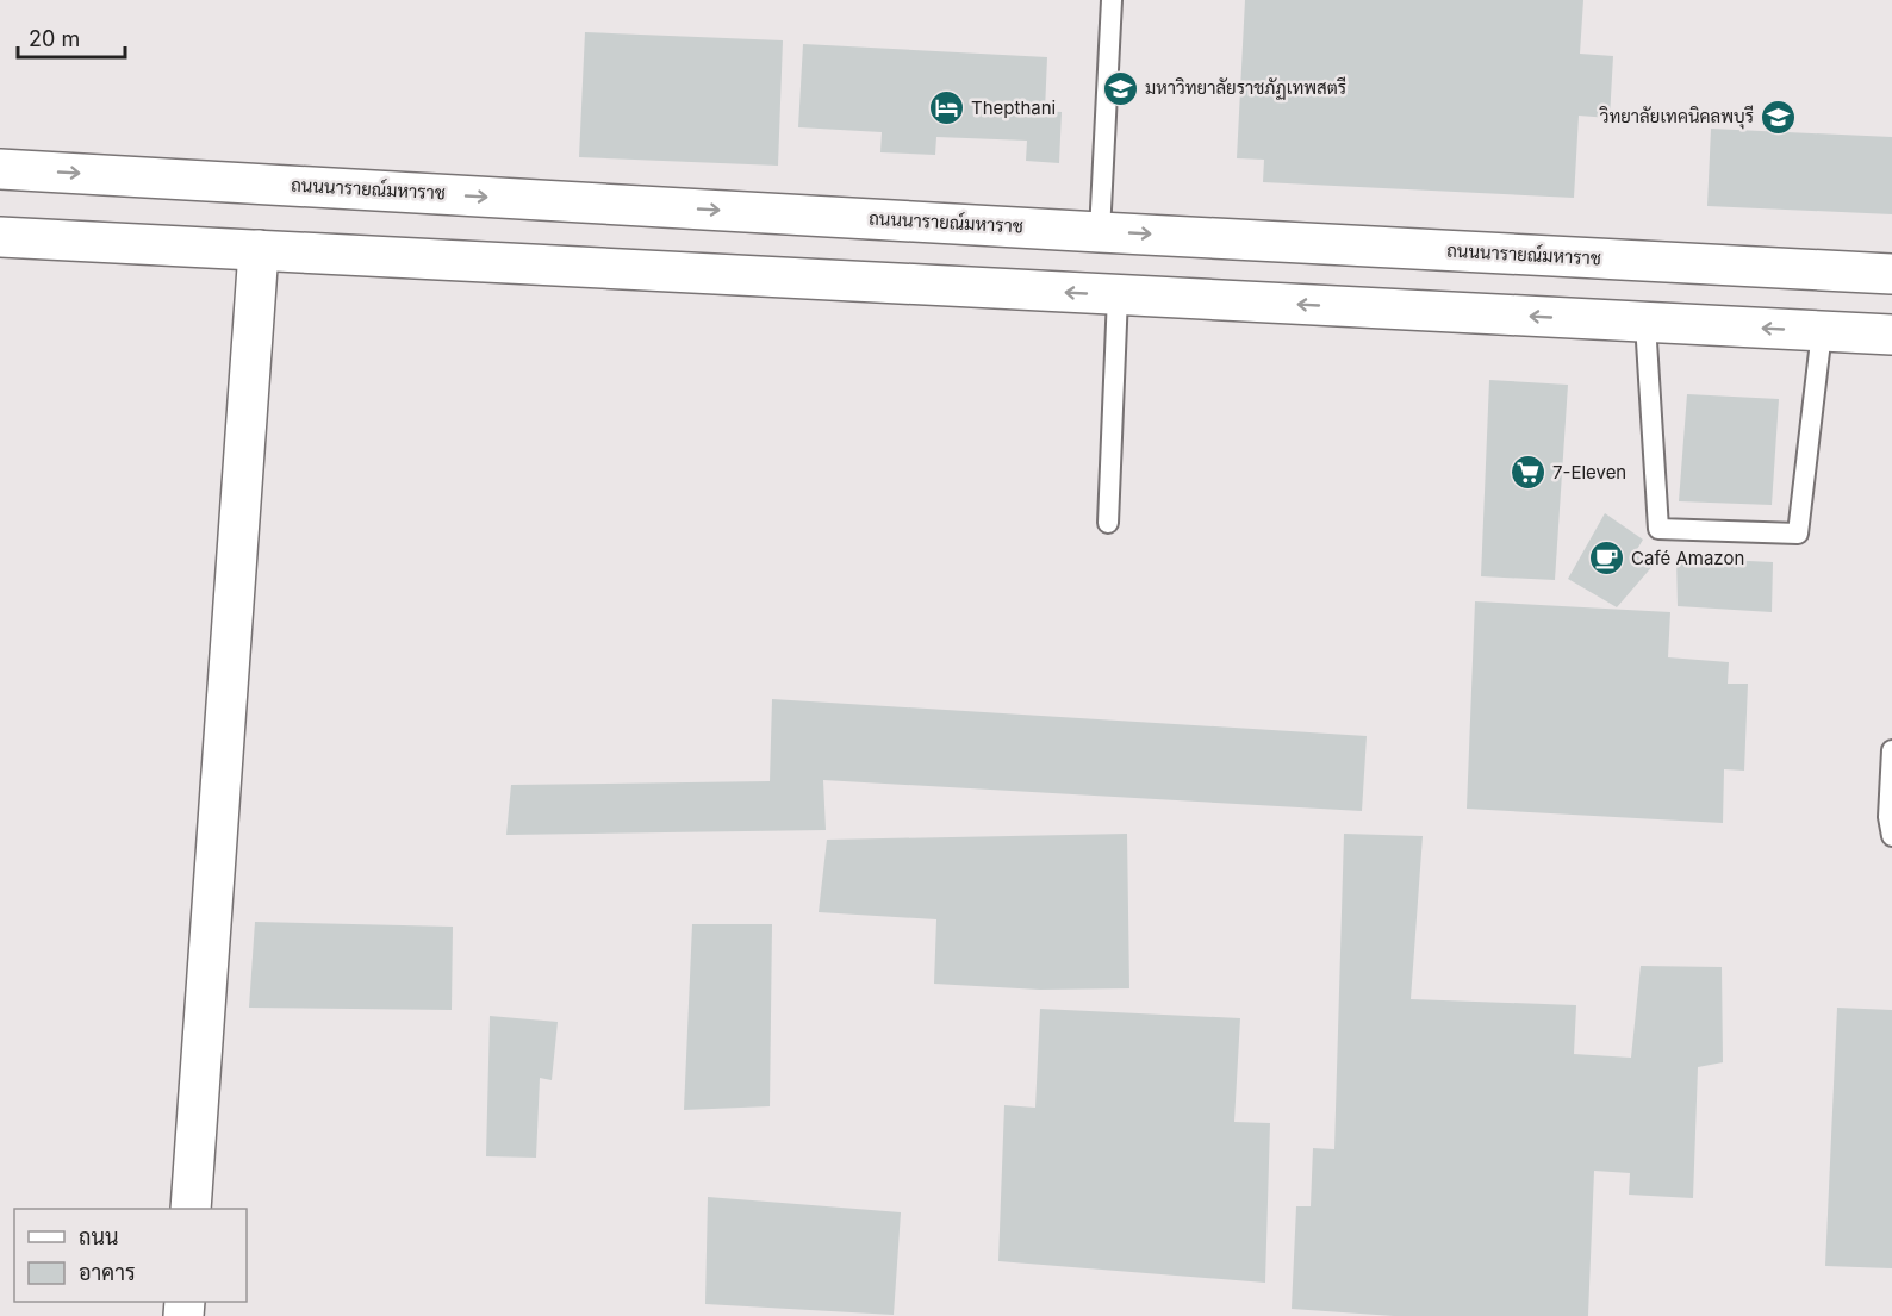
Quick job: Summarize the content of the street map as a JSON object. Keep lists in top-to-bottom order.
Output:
{
  "streets": {
    "main road": ["ถนนนารายณ์มหาราช"]
  },
  "places": {
    "school or university": ["มหาวิทยาลัยราชภัฏเทพสตรี", "วิทยาลัยเทคนิคลพบุรี"],
    "hotel": ["Thepthani"],
    "supermarket": ["7-Eleven"],
    "cafe": ["Café Amazon"]
  },
  "legend": ["ถนน", "อาคาร"],
  "scale_bar": "20 m"
}
